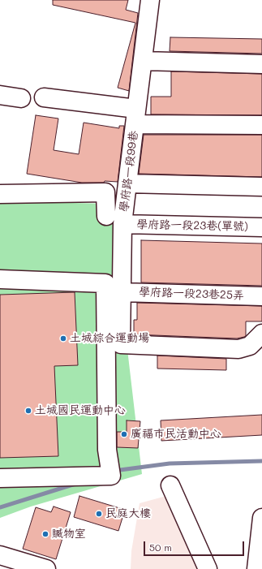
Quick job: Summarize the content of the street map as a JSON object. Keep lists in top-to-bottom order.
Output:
{
  "streets": {
    "street": ["學府路一段99巷", "學府路一段23巷(單號)", "學府路一段23巷25弄"]
  },
  "crossings": [
    ["學府路一段99巷", "學府路一段23巷(單號)"],
    ["學府路一段99巷", "學府路一段23巷25弄"]
  ],
  "places": [
    "土城綜合運動場",
    "土城國民運動中心",
    "廣福市民活動中心",
    "民庭大樓",
    "贓物室"
  ],
  "scale_bar": "50 m"
}
